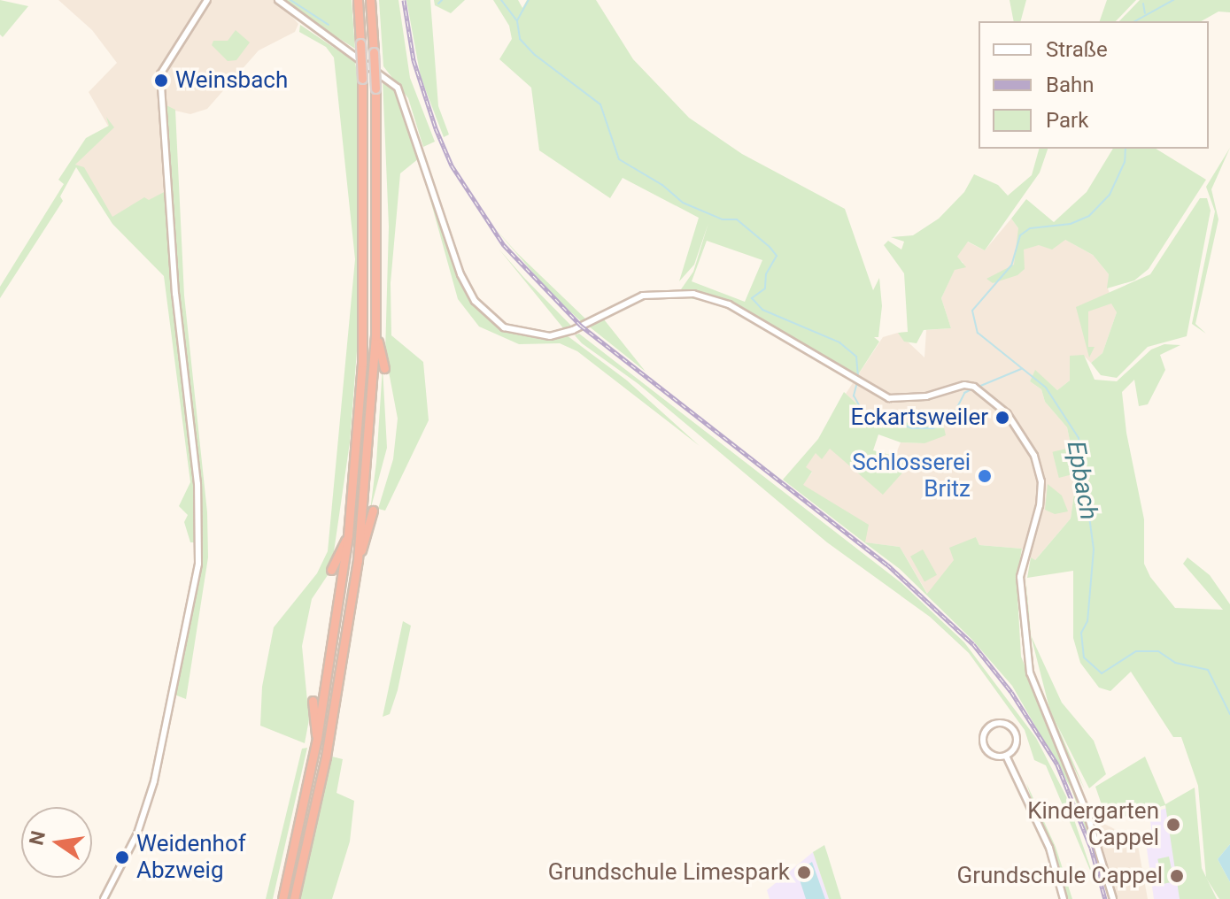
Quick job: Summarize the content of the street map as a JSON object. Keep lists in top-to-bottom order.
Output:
{
  "water": ["Epbach"],
  "places": [
    "Weinsbach",
    "Eckartsweiler",
    "Schlosserei Britz",
    "Kindergarten Cappel",
    "Weidenhof Abzweig",
    "Grundschule Limespark",
    "Grundschule Cappel"
  ],
  "legend": ["Straße", "Bahn", "Park"],
  "north": "left"
}
